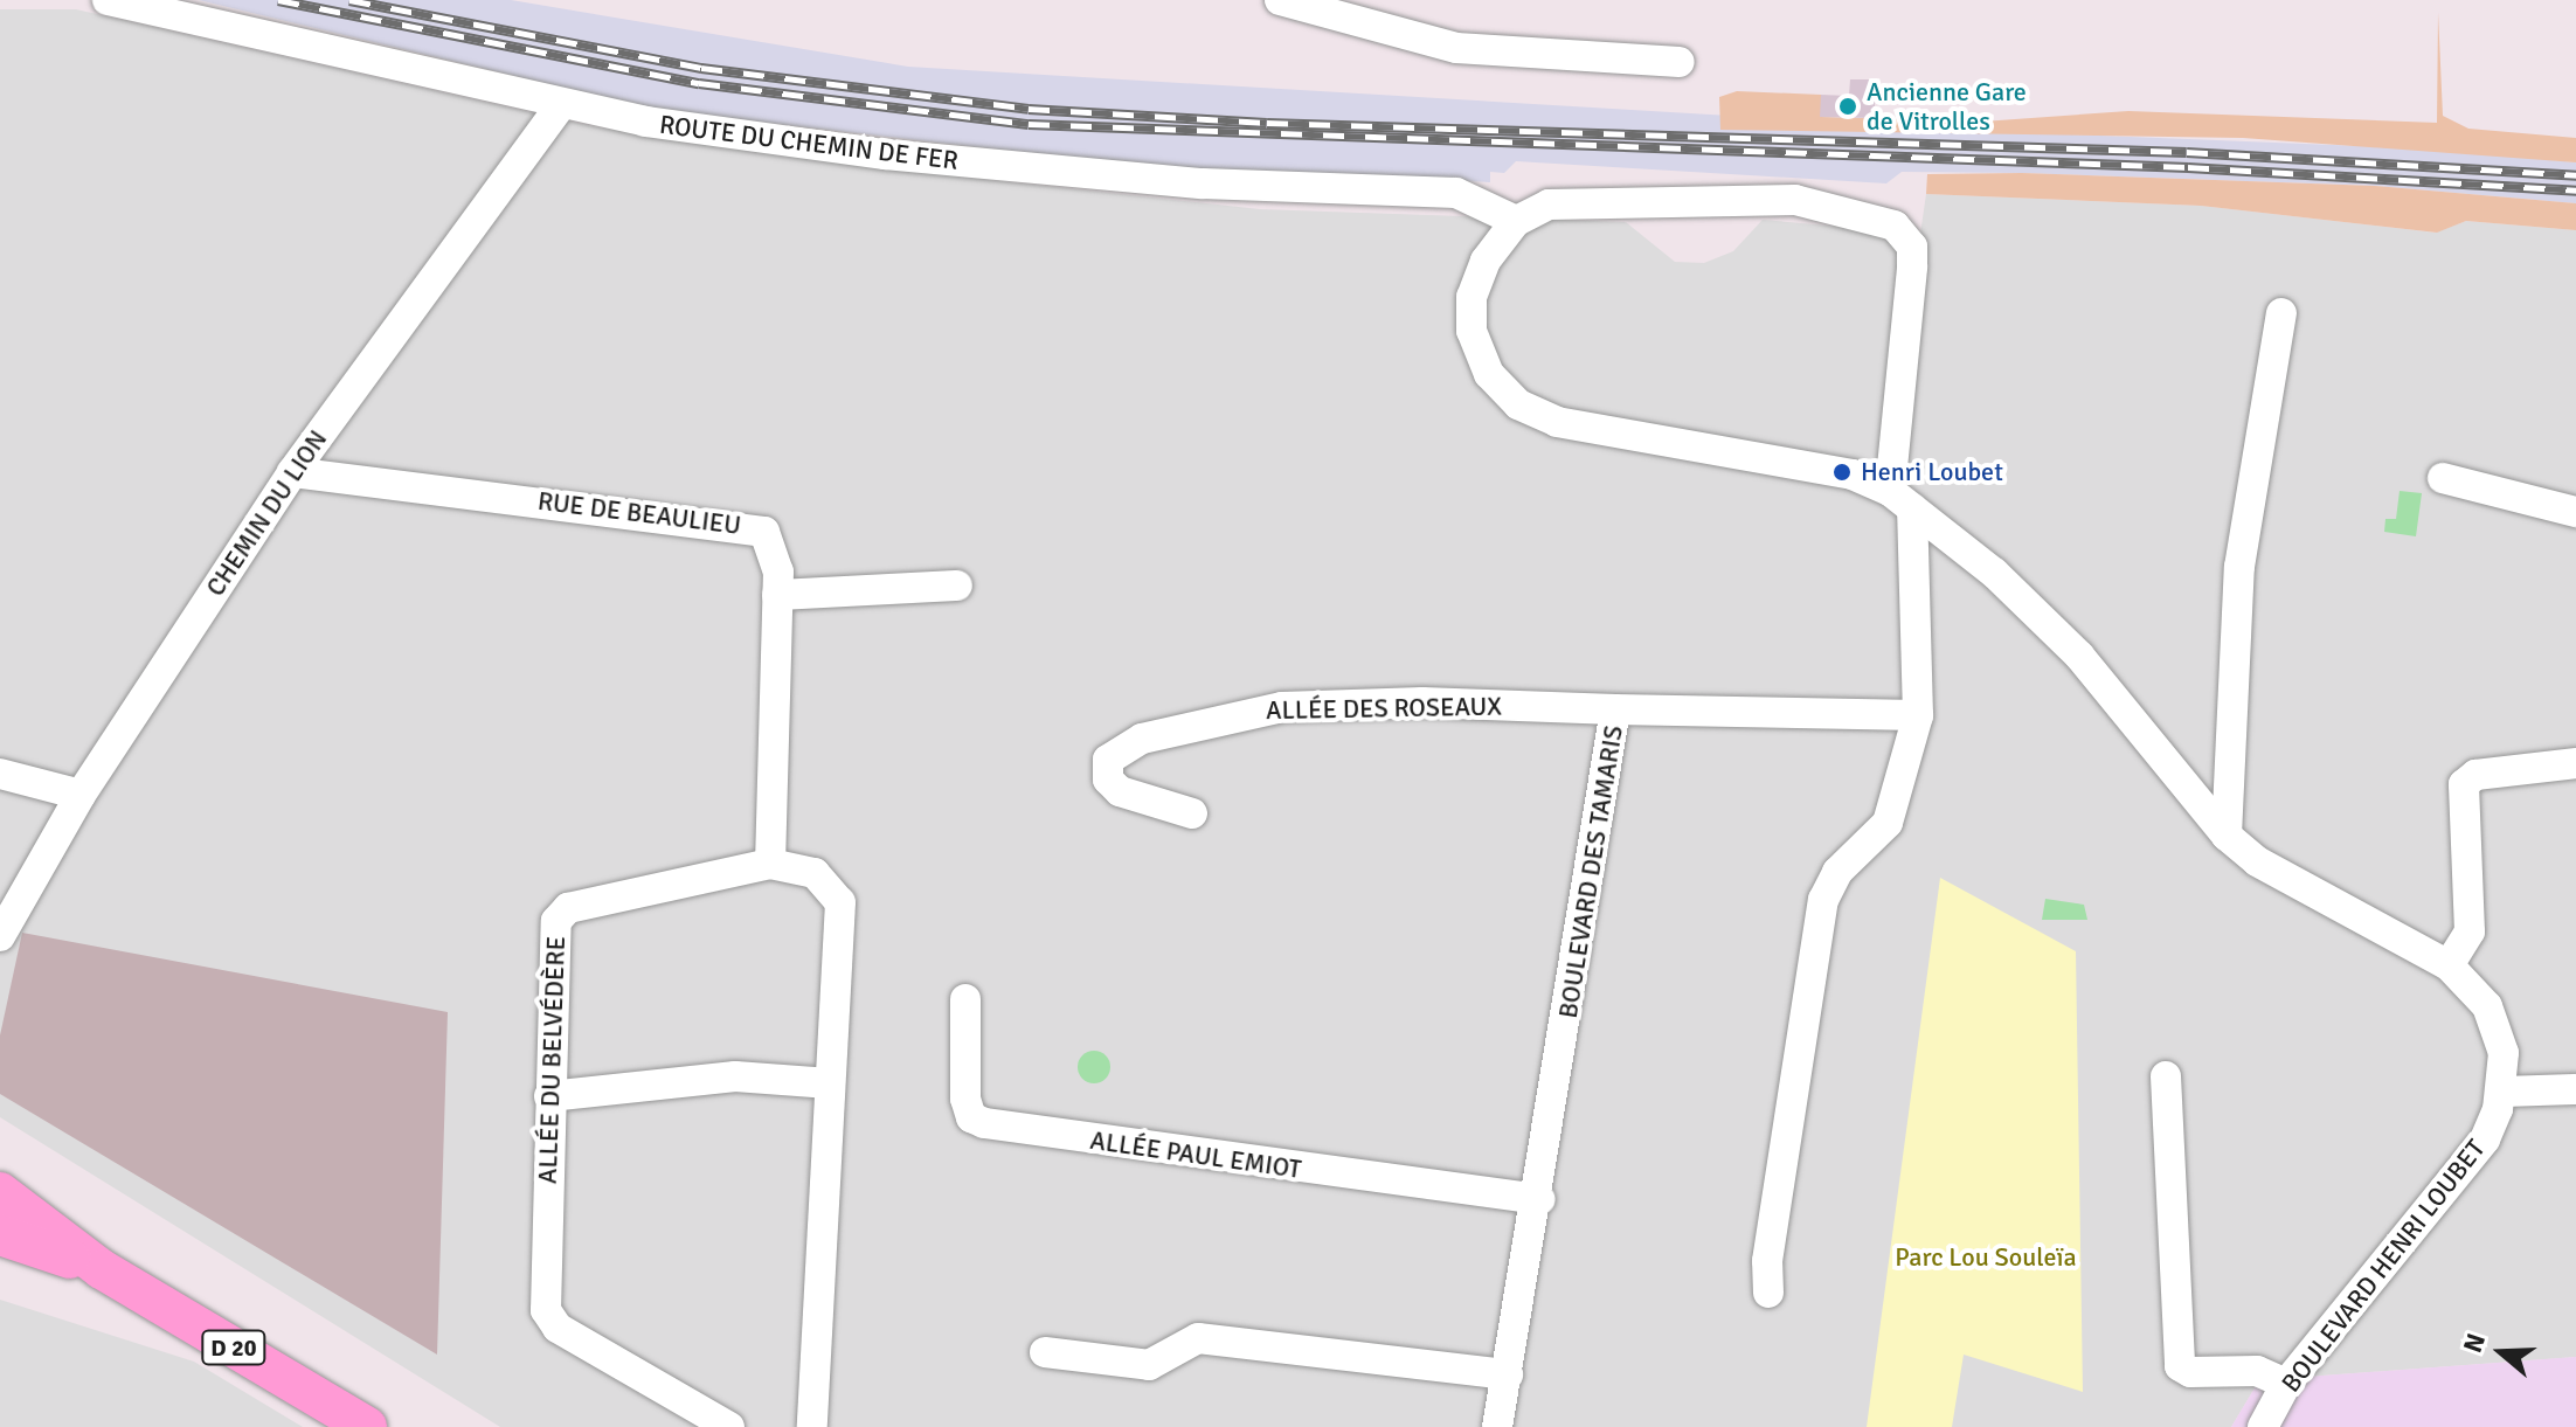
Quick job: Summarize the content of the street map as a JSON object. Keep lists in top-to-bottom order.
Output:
{
  "streets": {
    "main road": ["D 20"],
    "street": [
      "ROUTE DU CHEMIN DE FER",
      "CHEMIN DU LION",
      "RUE DE BEAULIEU",
      "ALLÉE DES ROSEAUX",
      "BOULEVARD DES TAMARIS",
      "ALLÉE DU BELVÉDÈRE",
      "ALLÉE PAUL EMIOT",
      "BOULEVARD HENRI LOUBET"
    ]
  },
  "crossings": [
    ["ROUTE DU CHEMIN DE FER", "CHEMIN DU LION"],
    ["ROUTE DU CHEMIN DE FER", "BOULEVARD HENRI LOUBET"],
    ["CHEMIN DU LION", "RUE DE BEAULIEU"],
    ["RUE DE BEAULIEU", "ALLÉE DU BELVÉDÈRE"],
    ["ALLÉE DES ROSEAUX", "BOULEVARD DES TAMARIS"],
    ["BOULEVARD DES TAMARIS", "ALLÉE PAUL EMIOT"]
  ],
  "parks": ["Parc Lou Souleïa"],
  "places": ["Ancienne Gare de Vitrolles", "Henri Loubet"],
  "north": "left"
}
